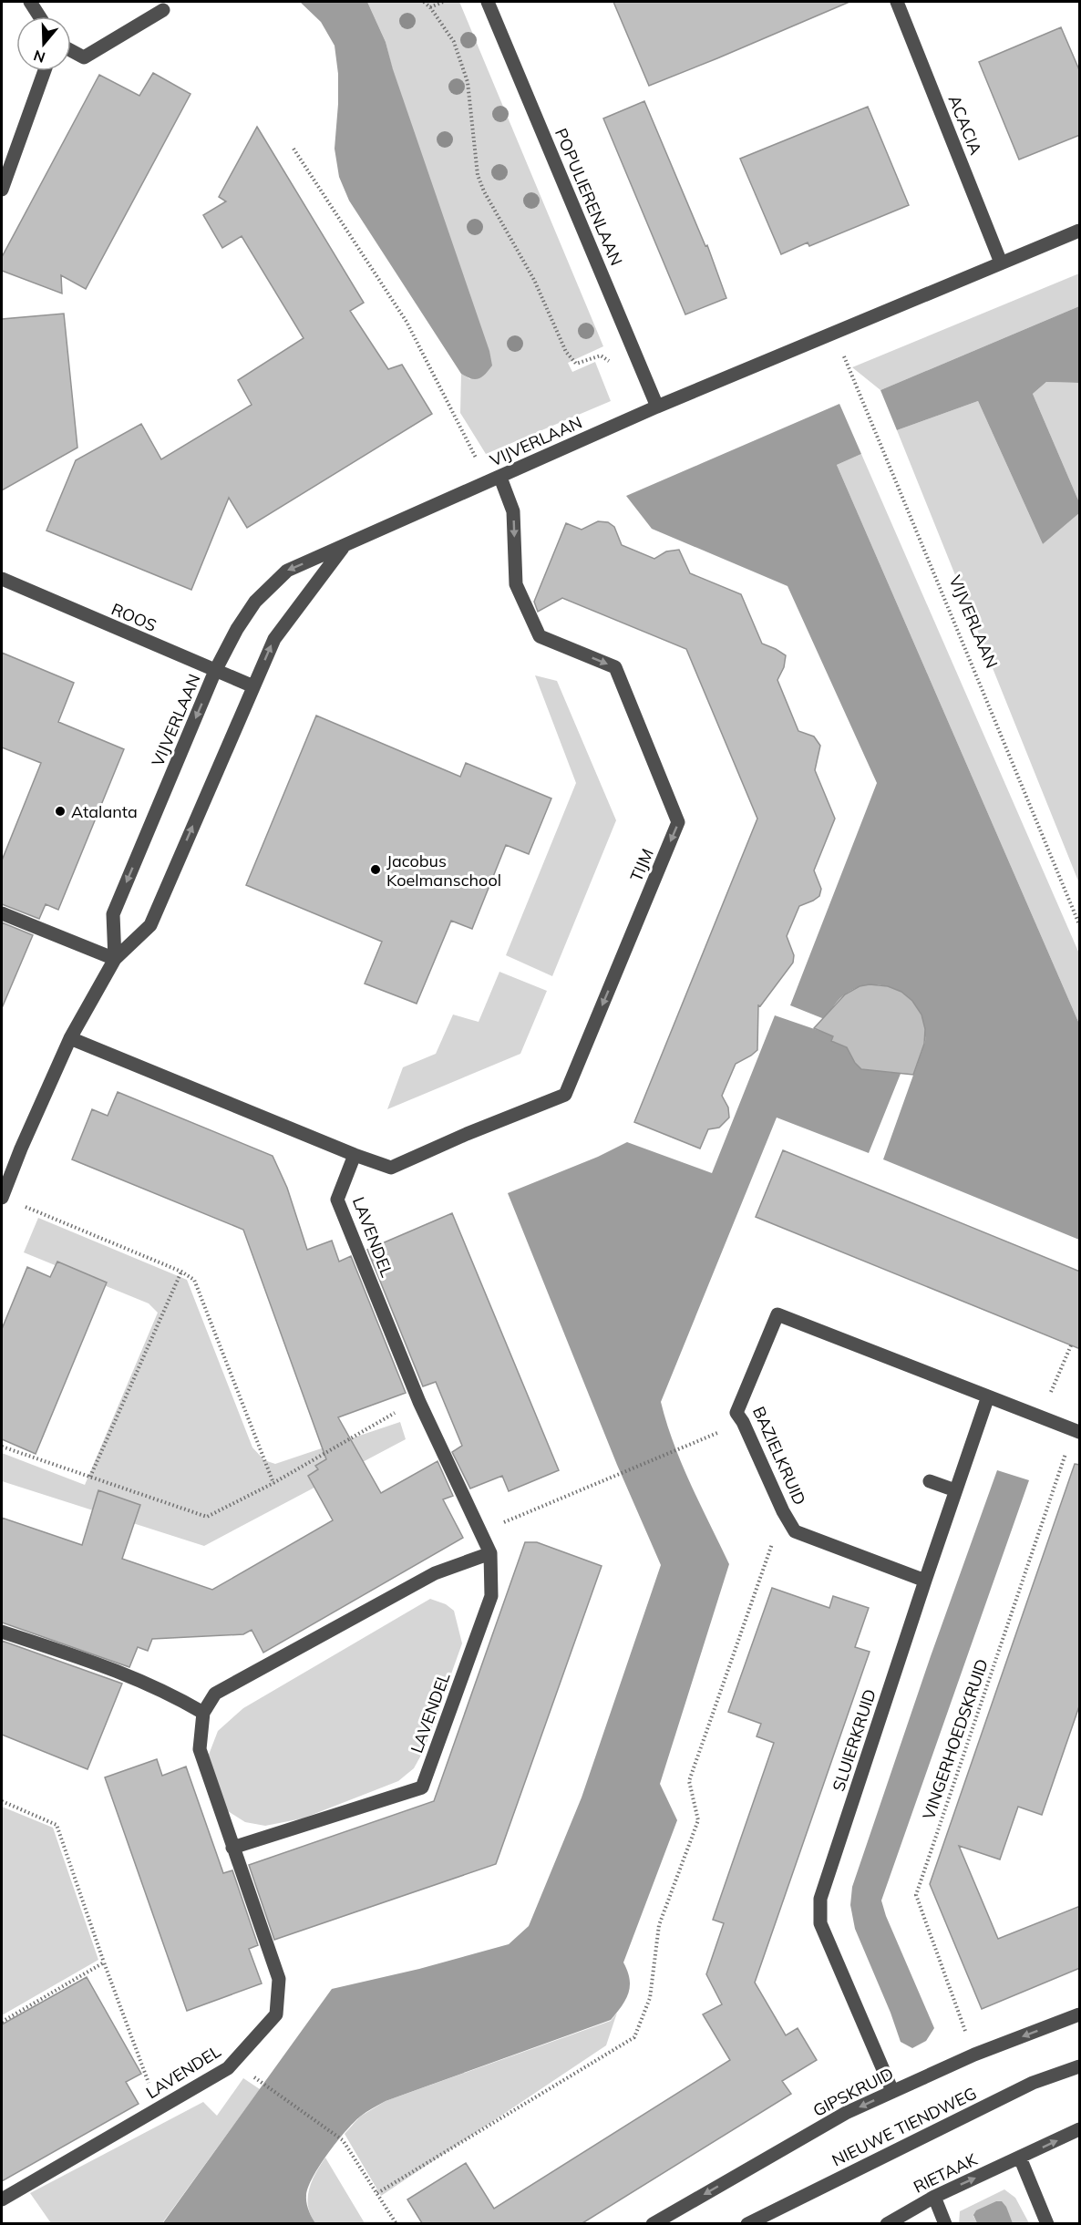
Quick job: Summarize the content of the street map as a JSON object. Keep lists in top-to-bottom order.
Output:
{
  "streets": {
    "street": [
      "ACACIA",
      "POPULIERENLAAN",
      "VIJVERLAAN",
      "ROOS",
      "TIJM",
      "LAVENDEL",
      "BAZIELKRUID",
      "SLUIERKRUID",
      "GIPSKRUID",
      "NIEUWE TIENDWEG",
      "RIETAAK"
    ],
    "path": ["VINGERHOEDSKRUID"]
  },
  "crossings": [
    ["ACACIA", "VIJVERLAAN"],
    ["POPULIERENLAAN", "VIJVERLAAN"],
    ["VIJVERLAAN", "ROOS"],
    ["VIJVERLAAN", "TIJM"],
    ["TIJM", "LAVENDEL"],
    ["BAZIELKRUID", "VINGERHOEDSKRUID"],
    ["BAZIELKRUID", "SLUIERKRUID"],
    ["VINGERHOEDSKRUID", "GIPSKRUID"],
    ["SLUIERKRUID", "GIPSKRUID"]
  ],
  "one_way": ["GIPSKRUID", "RIETAAK"],
  "places": ["Atalanta", "Jacobus Koelmanschool"],
  "north": "bottom"
}
